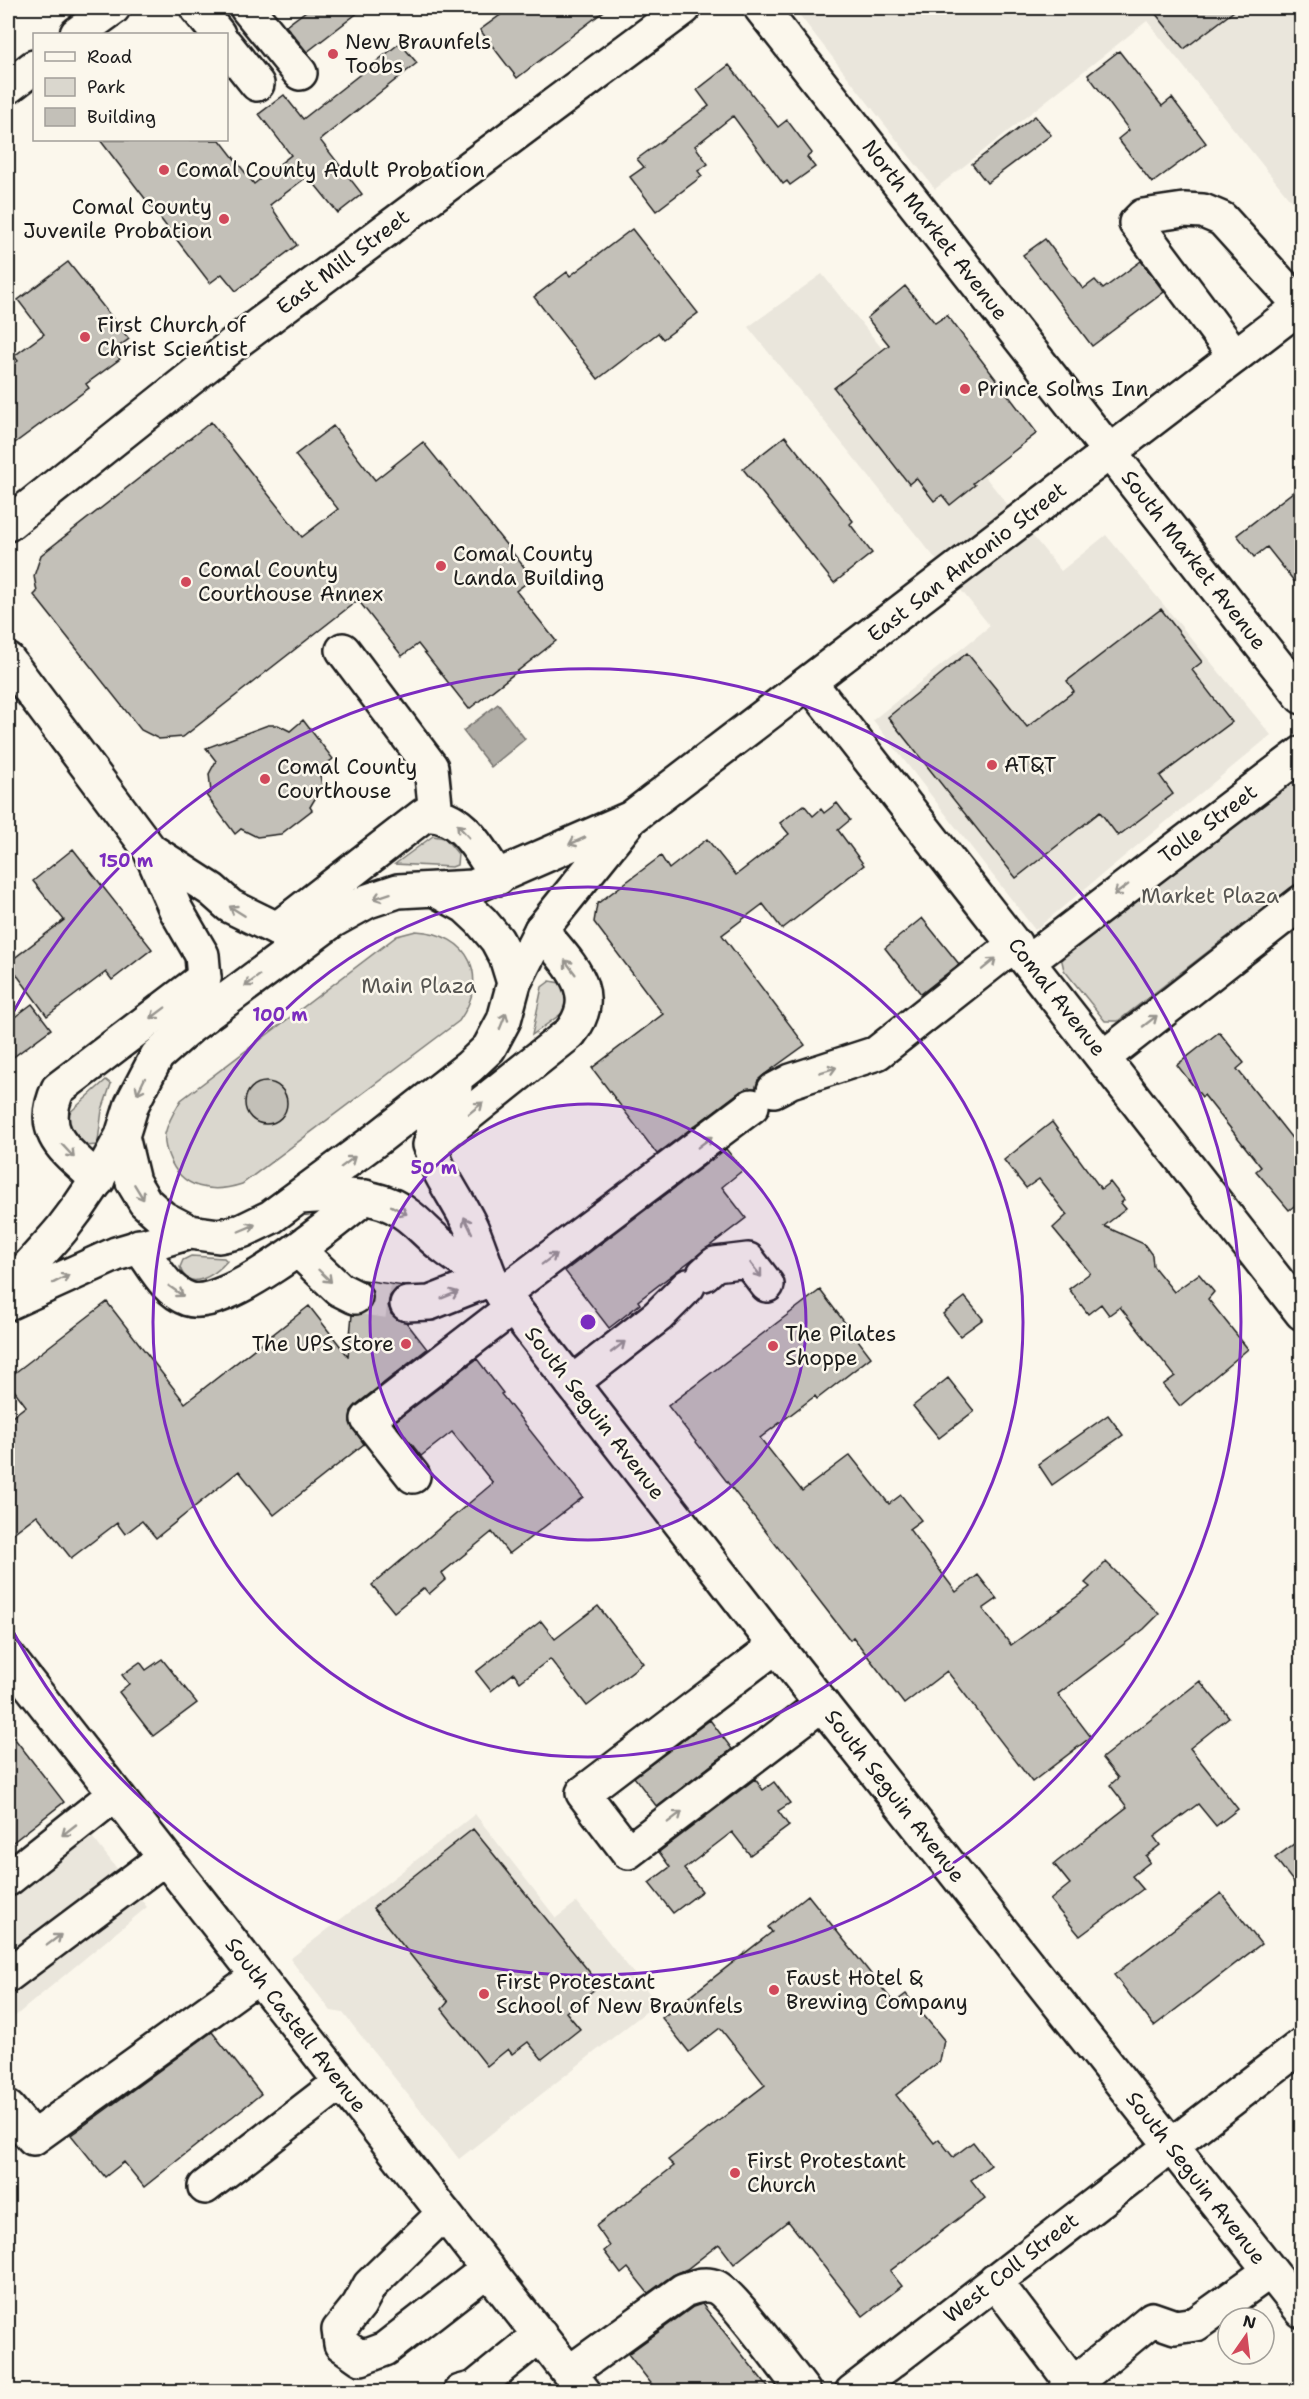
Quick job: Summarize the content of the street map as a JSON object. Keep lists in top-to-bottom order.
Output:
{
  "streets": {
    "street": [
      "North Market Avenue",
      "East Mill Street",
      "South Market Avenue",
      "East San Antonio Street",
      "Tolle Street",
      "Comal Avenue",
      "South Seguin Avenue",
      "South Castell Avenue",
      "West Coll Street"
    ]
  },
  "crossings": [
    ["North Market Avenue", "South Market Avenue"],
    ["North Market Avenue", "East San Antonio Street"],
    ["South Market Avenue", "East San Antonio Street"],
    ["East San Antonio Street", "Comal Avenue"],
    ["Tolle Street", "Comal Avenue"],
    ["Tolle Street", "South Seguin Avenue"],
    ["South Seguin Avenue", "West Coll Street"]
  ],
  "parks": ["Market Plaza", "Main Plaza"],
  "places": [
    "New Braunfels Toobs",
    "Comal County Adult Probation",
    "Comal County Juvenile Probation",
    "First Church of Christ Scientist",
    "Prince Solms Inn",
    "Comal County Landa Building",
    "Comal County Courthouse Annex",
    "AT&T",
    "Comal County Courthouse",
    "The UPS Store",
    "The Pilates Shoppe",
    "Faust Hotel & Brewing Company",
    "First Protestant School of New Braunfels",
    "First Protestant Church"
  ],
  "legend": ["Road", "Park", "Building"],
  "north": "top",
  "rings": ["150 m", "100 m", "50 m"]
}
